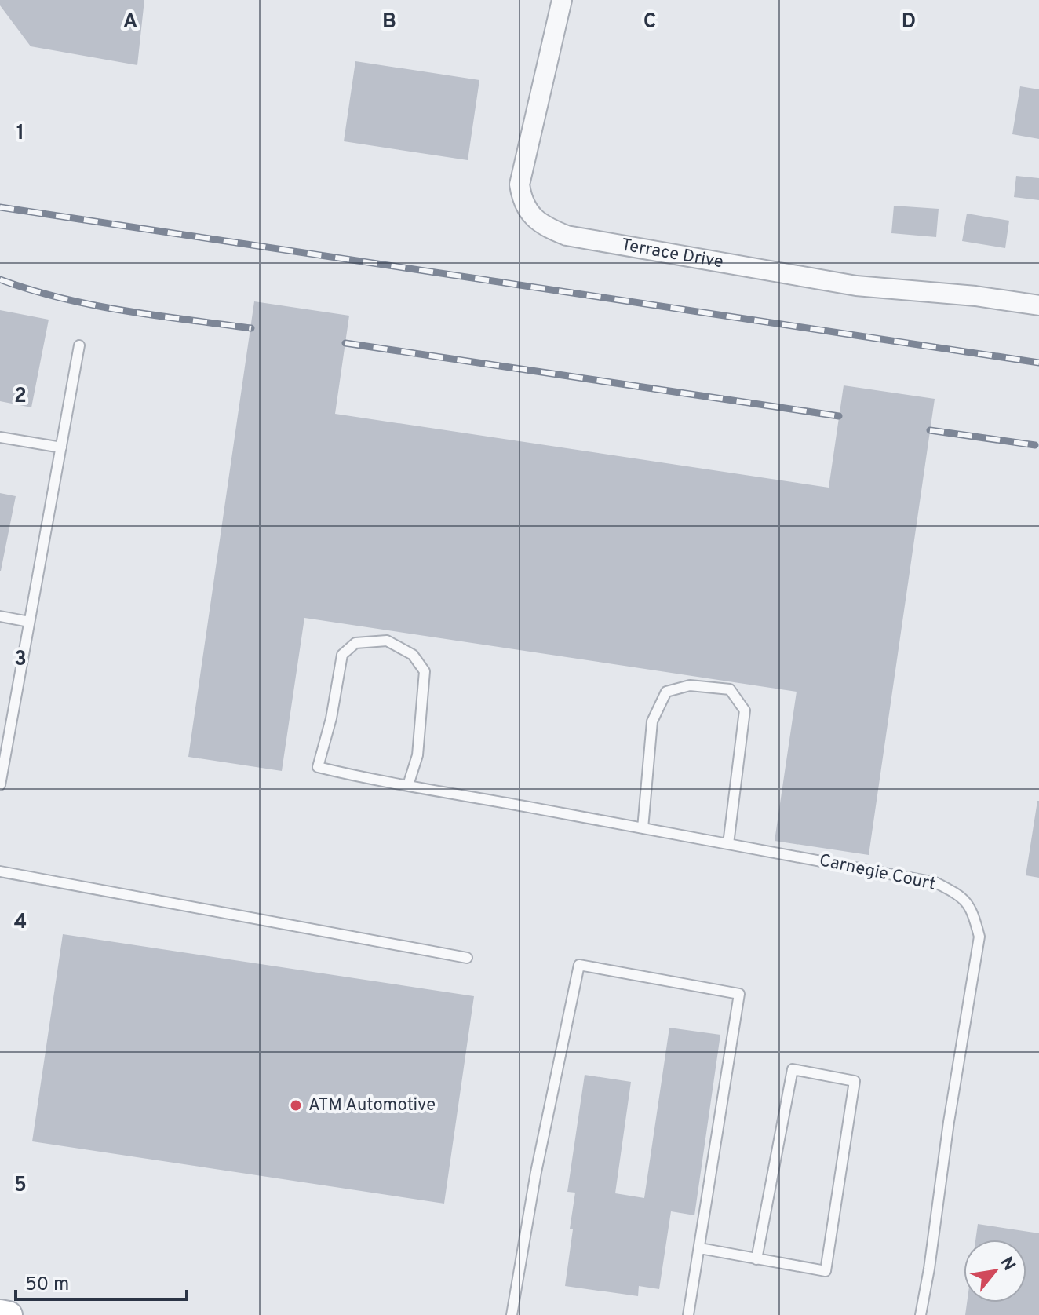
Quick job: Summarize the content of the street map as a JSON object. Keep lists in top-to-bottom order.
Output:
{
  "streets": {
    "street": ["Terrace Drive"],
    "lane": ["Carnegie Court"]
  },
  "places": ["ATM Automotive"],
  "scale_bar": "50 m",
  "north": "top right",
  "grid": {
    "columns": [
      "A",
      "B",
      "C",
      "D"
    ],
    "rows": [
      "1",
      "2",
      "3",
      "4",
      "5"
    ]
  }
}
